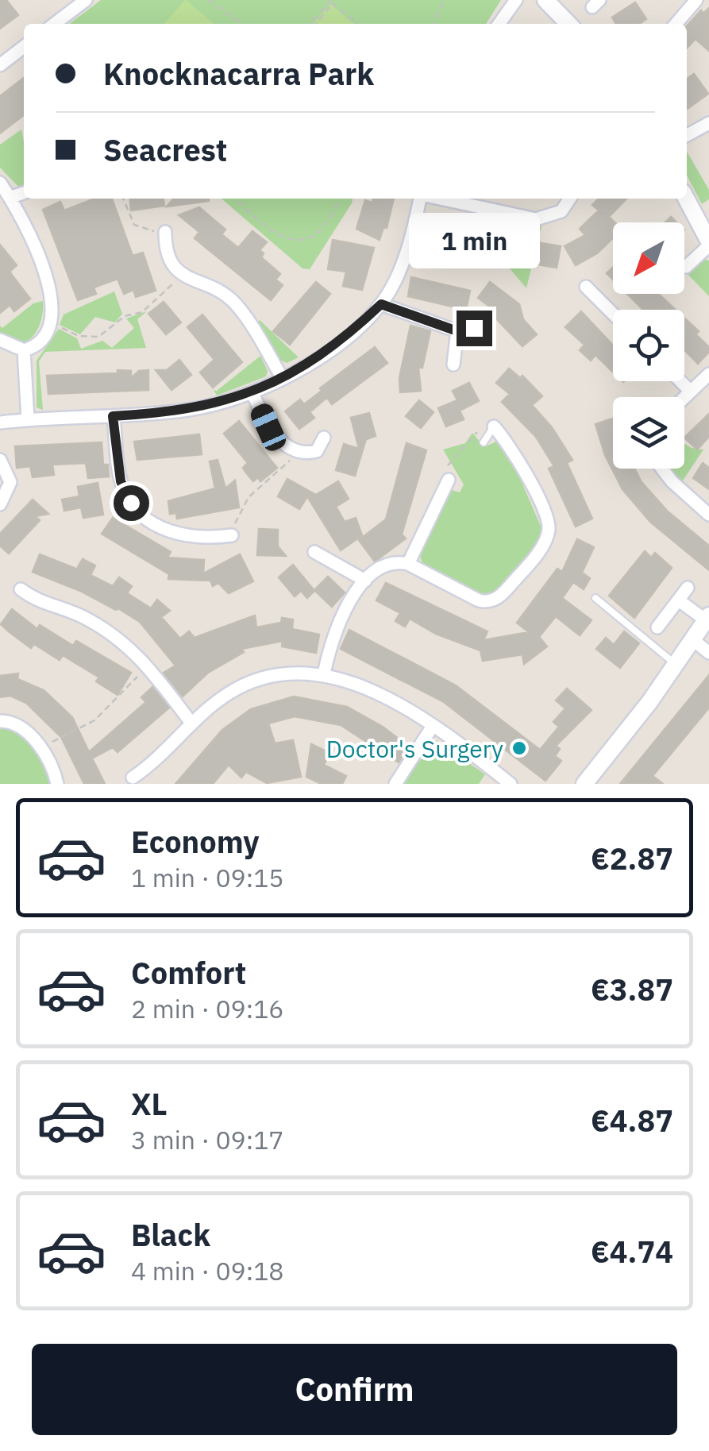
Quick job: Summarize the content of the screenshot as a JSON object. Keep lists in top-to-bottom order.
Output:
{
  "places": ["Doctor's Surgery"],
  "north": "bottom left",
  "page": {
    "banner": ["Knocknacarra Park", "Seacrest"],
    "bubble": "1 min",
    "list": [
      {
        "name": "Economy",
        "note": "1 min · 09:15",
        "value": "€2.87"
      },
      {
        "name": "Comfort",
        "note": "2 min · 09:16",
        "value": "€3.87"
      },
      {
        "name": "XL",
        "note": "3 min · 09:17",
        "value": "€4.87"
      },
      {
        "name": "Black",
        "note": "4 min · 09:18",
        "value": "€4.74"
      }
    ],
    "buttons": "Confirm"
  }
}
